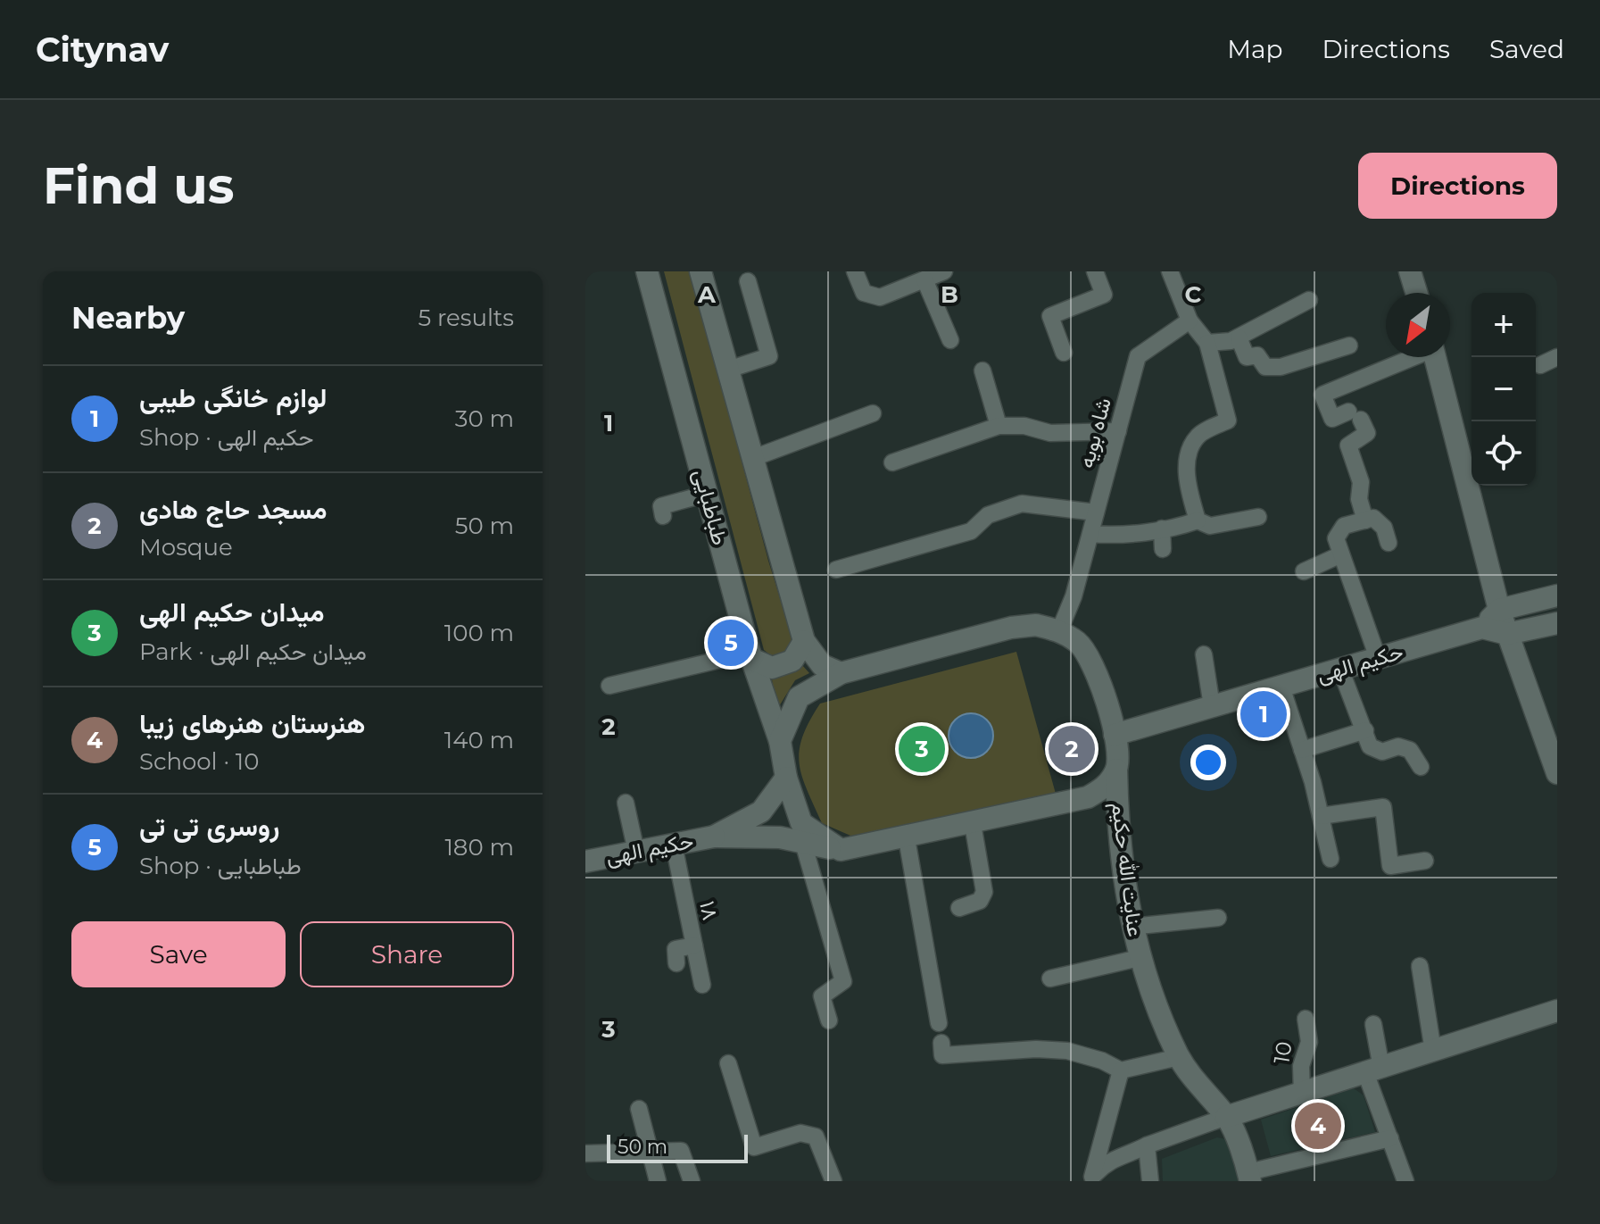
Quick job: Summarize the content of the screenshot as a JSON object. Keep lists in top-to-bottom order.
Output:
{
  "streets": {
    "main road": ["طباطبایی", "حکیم الهی", "عنایت الله حکیم"],
    "street": ["شاه بویه", "۱۸", "10"]
  },
  "crossings": [
    ["شاه بویه", "عنایت الله حکیم"],
    ["حکیم الهی", "عنایت الله حکیم"],
    ["حکیم الهی", "۱۸"]
  ],
  "scale_bar": "50 m",
  "north": "bottom left",
  "page": {
    "header": "Citynav",
    "nav": ["Map", "Directions", "Saved"],
    "buttons": [
      "Directions",
      ["Save", "Share"]
    ],
    "title": "Find us",
    "heading": ["Nearby", "5 results"],
    "map_buttons": ["+", "−"],
    "list": [
      {
        "mark": "1",
        "name": "لوازم خانگی طیبی",
        "note": "Shop · حکیم الهی",
        "value": "30 m"
      },
      {
        "mark": "2",
        "name": "مسجد حاج هادی",
        "note": "Mosque",
        "value": "50 m"
      },
      {
        "mark": "3",
        "name": "میدان حکیم الهی",
        "note": "Park · میدان حکیم الهی",
        "value": "100 m"
      },
      {
        "mark": "4",
        "name": "هنرستان هنرهای زیبا",
        "note": "School · 10",
        "value": "140 m"
      },
      {
        "mark": "5",
        "name": "روسری تی تی",
        "note": "Shop · طباطبایی",
        "value": "180 m"
      }
    ],
    "pins": [
      "5",
      "1",
      "2",
      "3",
      "4"
    ],
    "scale": "50 m"
  },
  "grid": {
    "columns": ["A", "B", "C"],
    "rows": ["1", "2", "3"]
  }
}
